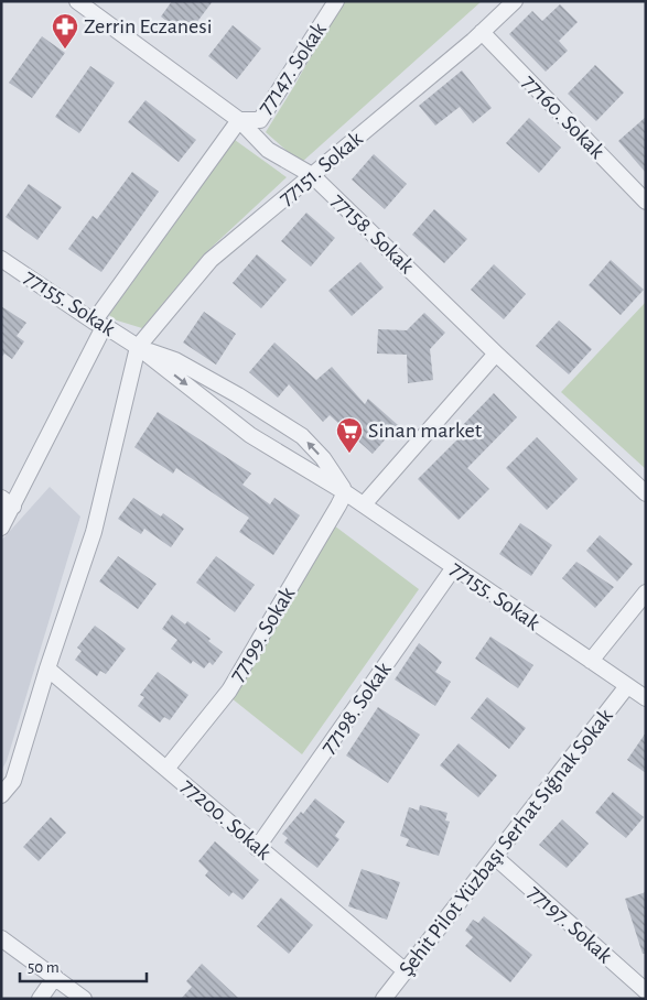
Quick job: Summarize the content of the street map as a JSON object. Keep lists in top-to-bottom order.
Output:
{
  "streets": {
    "street": [
      "77147. Sokak",
      "77160. Sokak",
      "77151. Sokak",
      "77158. Sokak",
      "77155. Sokak",
      "77199. Sokak",
      "77198. Sokak",
      "77200. Sokak",
      "Şehit Pilot Yüzbaşı Serhat Sığnak Sokak",
      "77197. Sokak"
    ]
  },
  "crossings": [
    ["77147. Sokak", "77158. Sokak"],
    ["77160. Sokak", "77151. Sokak"],
    ["77151. Sokak", "77158. Sokak"],
    ["77151. Sokak", "77155. Sokak"],
    ["77155. Sokak", "77199. Sokak"],
    ["77155. Sokak", "77198. Sokak"],
    ["77155. Sokak", "Şehit Pilot Yüzbaşı Serhat Sığnak Sokak"],
    ["77199. Sokak", "77200. Sokak"],
    ["77198. Sokak", "77200. Sokak"],
    ["77200. Sokak", "Şehit Pilot Yüzbaşı Serhat Sığnak Sokak"],
    ["Şehit Pilot Yüzbaşı Serhat Sığnak Sokak", "77197. Sokak"]
  ],
  "places": {
    "pharmacy": ["Zerrin Eczanesi"],
    "supermarket": ["Sinan market"]
  },
  "scale_bar": "50 m"
}
